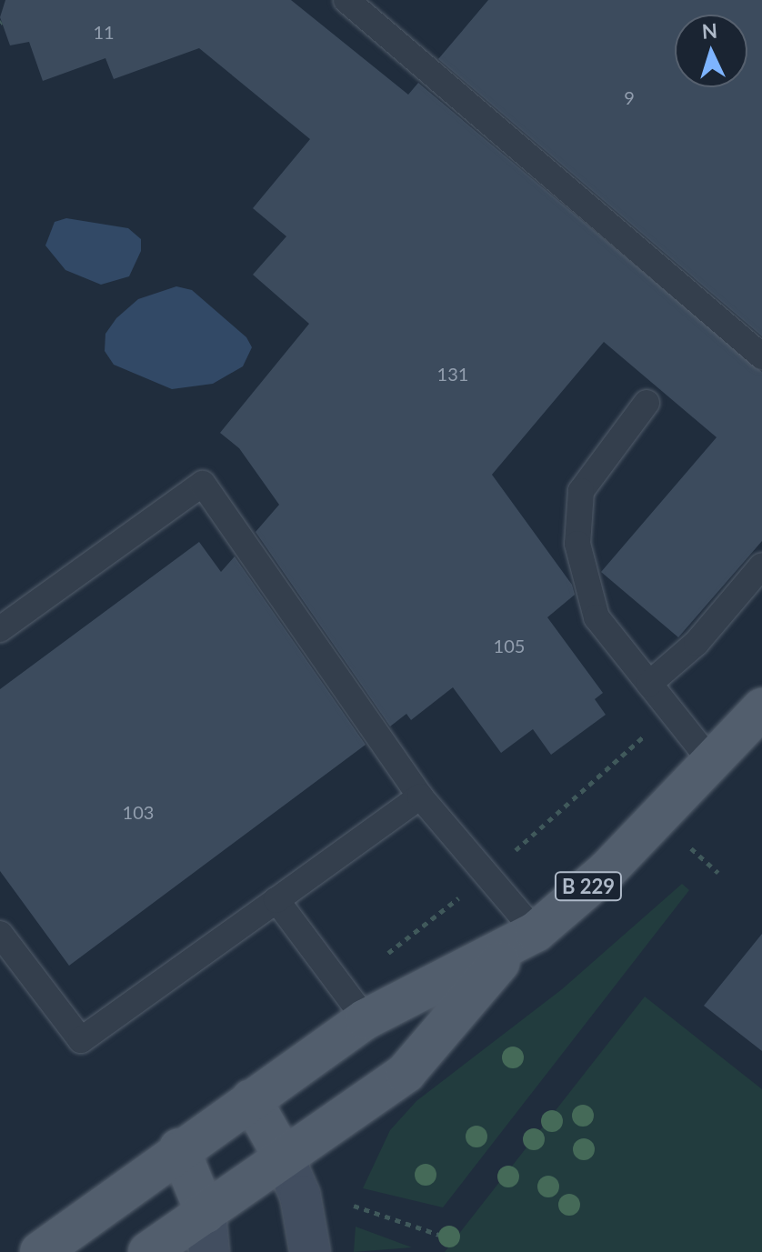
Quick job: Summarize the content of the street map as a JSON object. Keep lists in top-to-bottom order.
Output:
{
  "streets": {
    "main road": ["B 229"]
  },
  "house_numbers": [
    "11",
    "9",
    "131",
    "105",
    "103"
  ],
  "north": "top"
}
